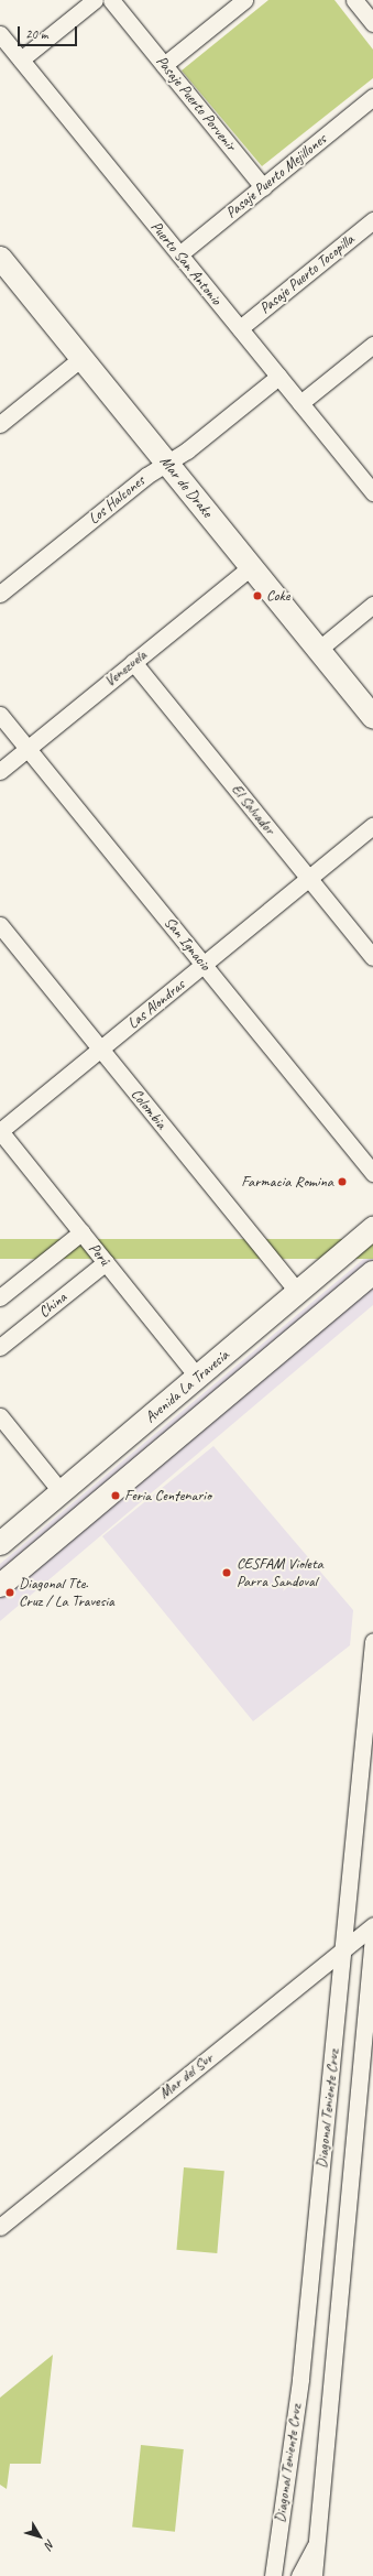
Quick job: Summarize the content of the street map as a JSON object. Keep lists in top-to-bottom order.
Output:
{
  "streets": {
    "street": [
      "Pasaje Puerto Porvenir",
      "Pasaje Puerto Mejillones",
      "Puerto San Antonio",
      "Pasaje Puerto Tocopilla",
      "Mar de Drake",
      "Los Halcones",
      "Venezuela",
      "El Salvador",
      "San Ignacio",
      "Las Alondras",
      "Colombia",
      "Perú",
      "China",
      "Avenida La Travesía",
      "Mar del Sur",
      "Diagonal Teniente Cruz"
    ]
  },
  "crossings": [
    ["Pasaje Puerto Porvenir", "Pasaje Puerto Mejillones"],
    ["Pasaje Puerto Mejillones", "Puerto San Antonio"],
    ["Puerto San Antonio", "Pasaje Puerto Tocopilla"],
    ["Puerto San Antonio", "Los Halcones"],
    ["Mar de Drake", "Los Halcones"],
    ["Mar de Drake", "Venezuela"],
    ["Venezuela", "El Salvador"],
    ["Venezuela", "San Ignacio"],
    ["El Salvador", "Las Alondras"],
    ["San Ignacio", "Las Alondras"],
    ["Las Alondras", "Colombia"],
    ["Las Alondras", "Perú"],
    ["Colombia", "Avenida La Travesía"],
    ["Perú", "China"],
    ["Perú", "Avenida La Travesía"],
    ["Mar del Sur", "Diagonal Teniente Cruz"]
  ],
  "places": [
    "Coke",
    "Farmacia Romina",
    "Feria Centenario",
    "CESFAM Violeta Parra Sandoval",
    "Diagonal Tte. Cruz / La Travesia"
  ],
  "scale_bar": "20 m",
  "north": "bottom right"
}
